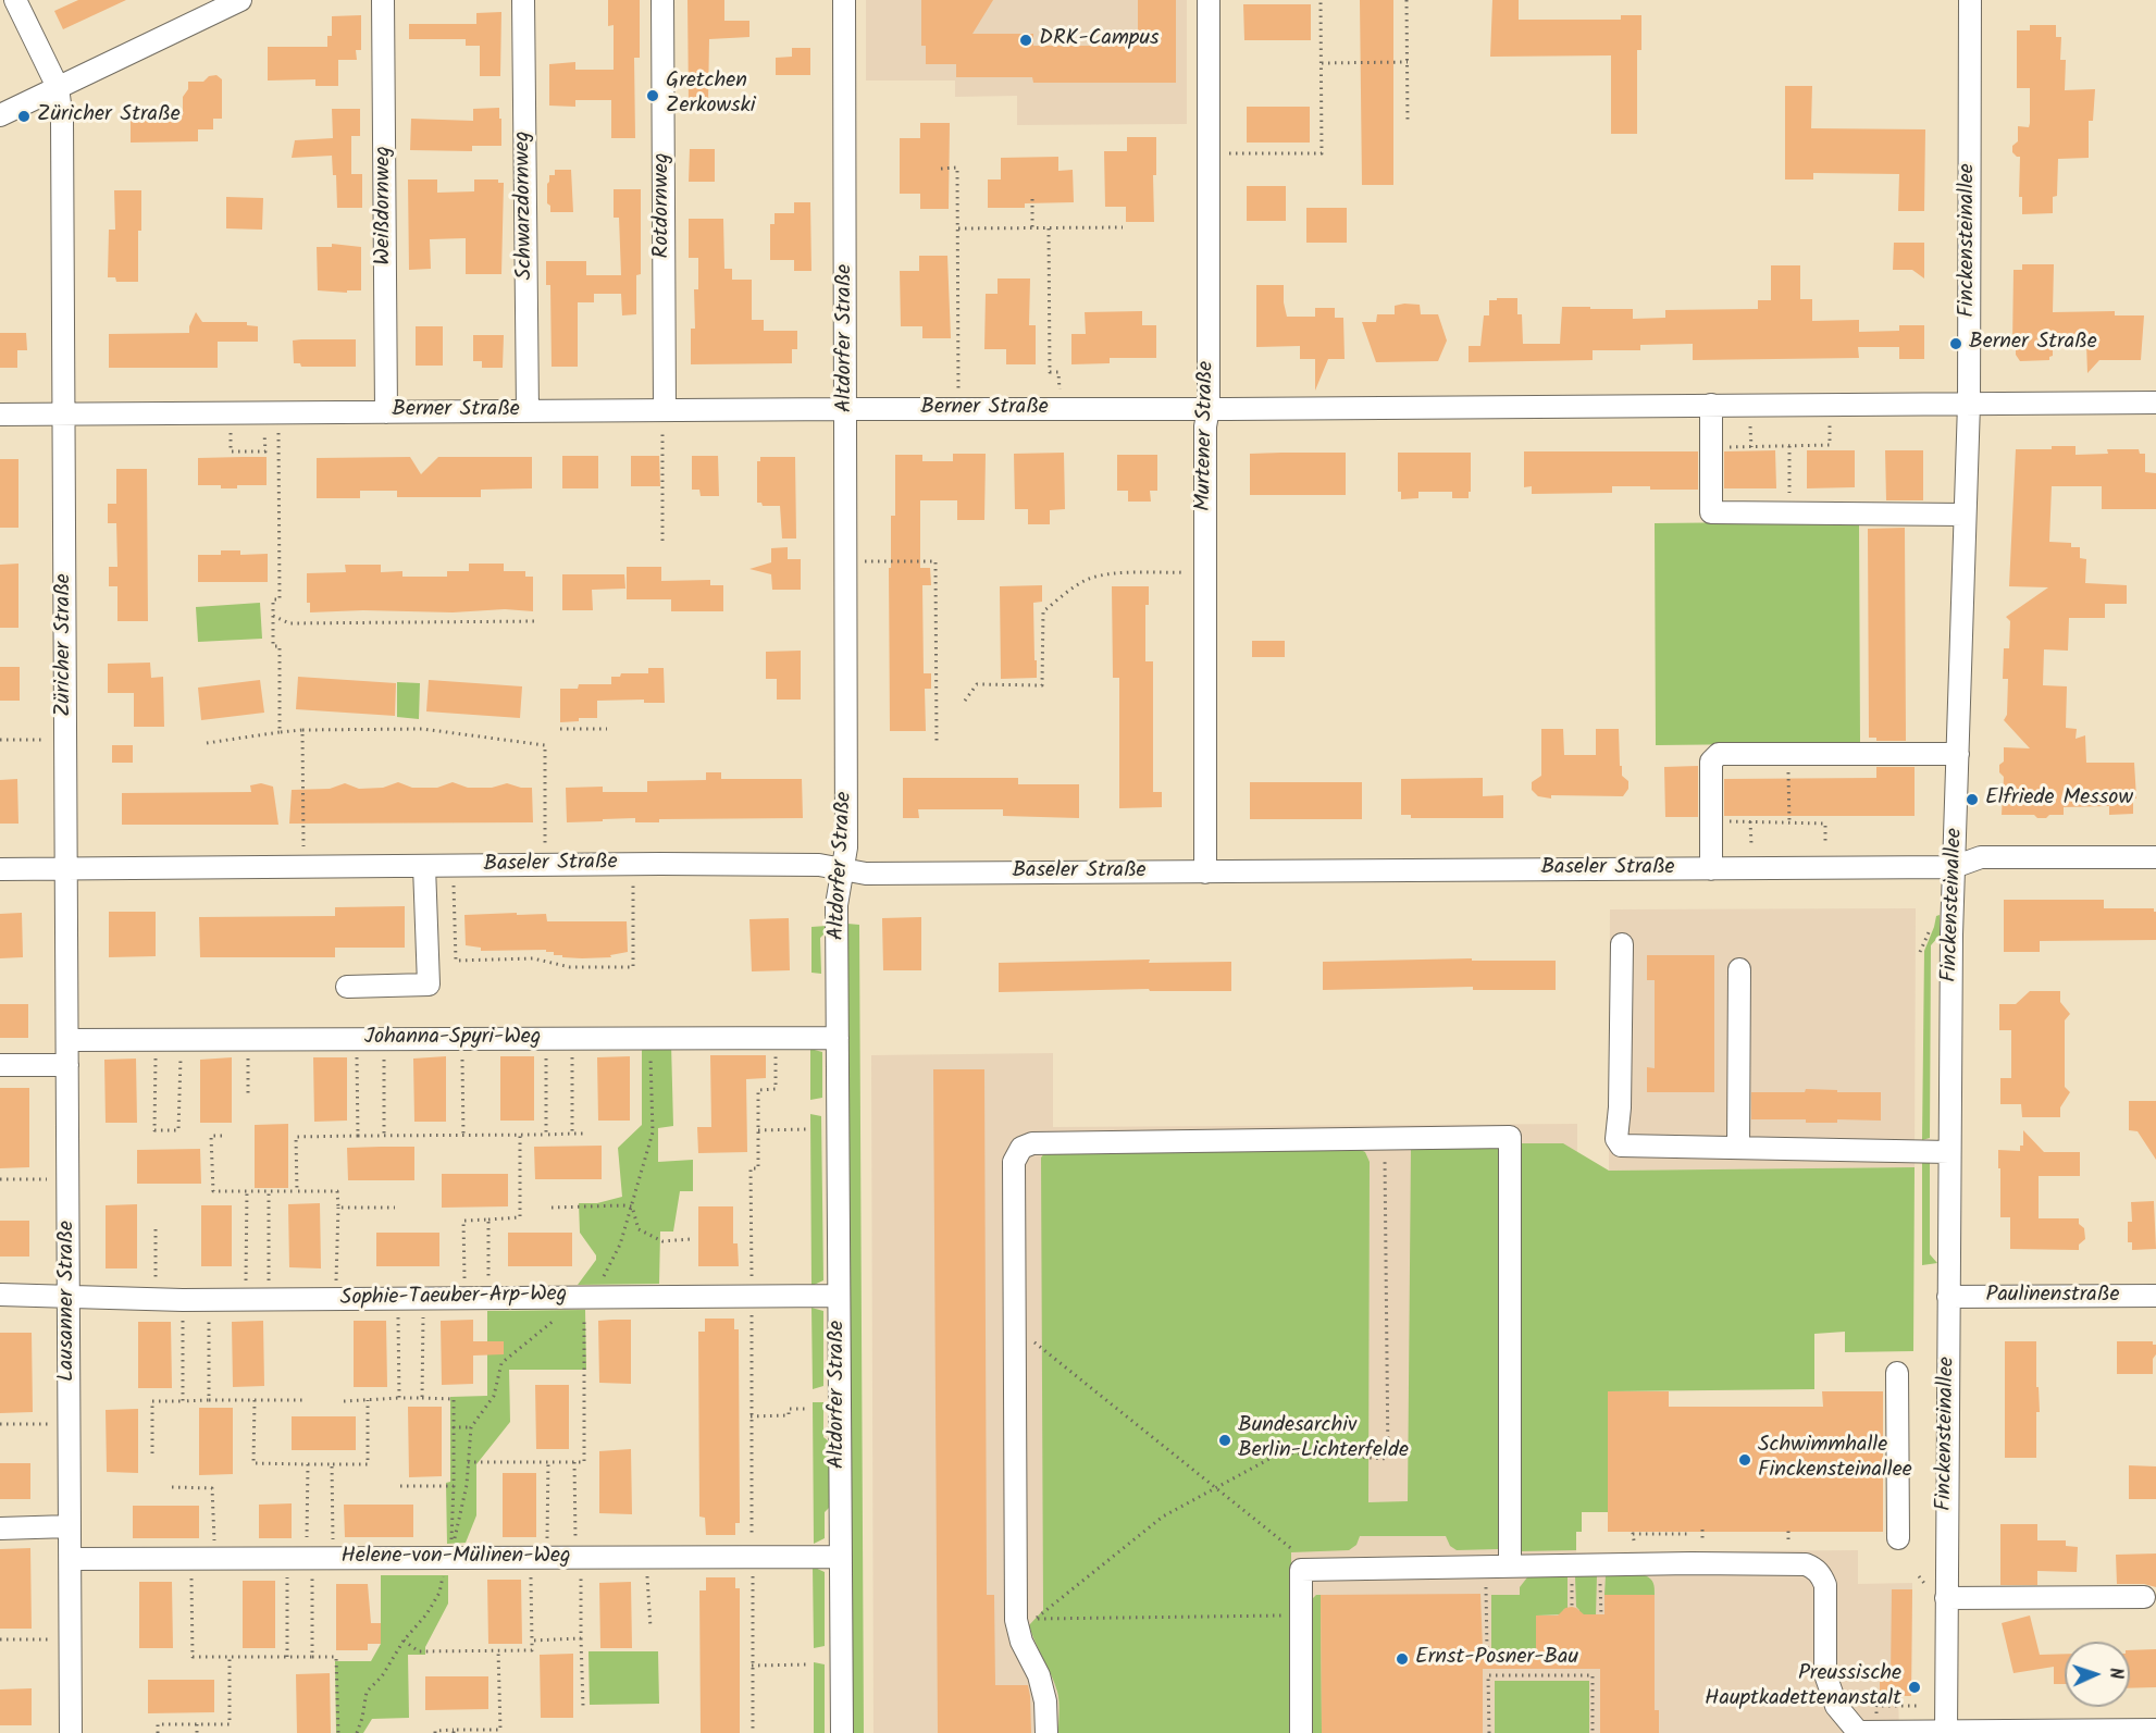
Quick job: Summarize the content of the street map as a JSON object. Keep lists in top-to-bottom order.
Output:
{
  "streets": {
    "street": [
      "Weißdornweg",
      "Schwarzdornweg",
      "Rotdornweg",
      "Finckensteinallee",
      "Altdorfer Straße",
      "Berner Straße",
      "Murtener Straße",
      "Züricher Straße",
      "Baseler Straße",
      "Johanna-Spyri-Weg",
      "Paulinenstraße",
      "Sophie-Taeuber-Arp-Weg",
      "Lausanner Straße",
      "Helene-von-Mülinen-Weg"
    ]
  },
  "crossings": [
    ["Weißdornweg", "Berner Straße"],
    ["Schwarzdornweg", "Berner Straße"],
    ["Rotdornweg", "Berner Straße"],
    ["Finckensteinallee", "Berner Straße"],
    ["Finckensteinallee", "Baseler Straße"],
    ["Finckensteinallee", "Paulinenstraße"],
    ["Altdorfer Straße", "Berner Straße"],
    ["Altdorfer Straße", "Baseler Straße"],
    ["Altdorfer Straße", "Johanna-Spyri-Weg"],
    ["Altdorfer Straße", "Sophie-Taeuber-Arp-Weg"],
    ["Altdorfer Straße", "Helene-von-Mülinen-Weg"],
    ["Berner Straße", "Murtener Straße"],
    ["Berner Straße", "Züricher Straße"],
    ["Murtener Straße", "Baseler Straße"],
    ["Züricher Straße", "Baseler Straße"],
    ["Züricher Straße", "Lausanner Straße"],
    ["Baseler Straße", "Lausanner Straße"],
    ["Johanna-Spyri-Weg", "Lausanner Straße"],
    ["Sophie-Taeuber-Arp-Weg", "Lausanner Straße"],
    ["Lausanner Straße", "Helene-von-Mülinen-Weg"]
  ],
  "places": [
    "DRK-Campus",
    "Gretchen Zerkowski",
    "Züricher Straße",
    "Berner Straße",
    "Elfriede Messow",
    "Bundesarchiv Berlin-Lichterfelde",
    "Schwimmhalle Finckensteinallee",
    "Ernst-Posner-Bau",
    "Preussische Hauptkadettenanstalt"
  ],
  "north": "right"
}
